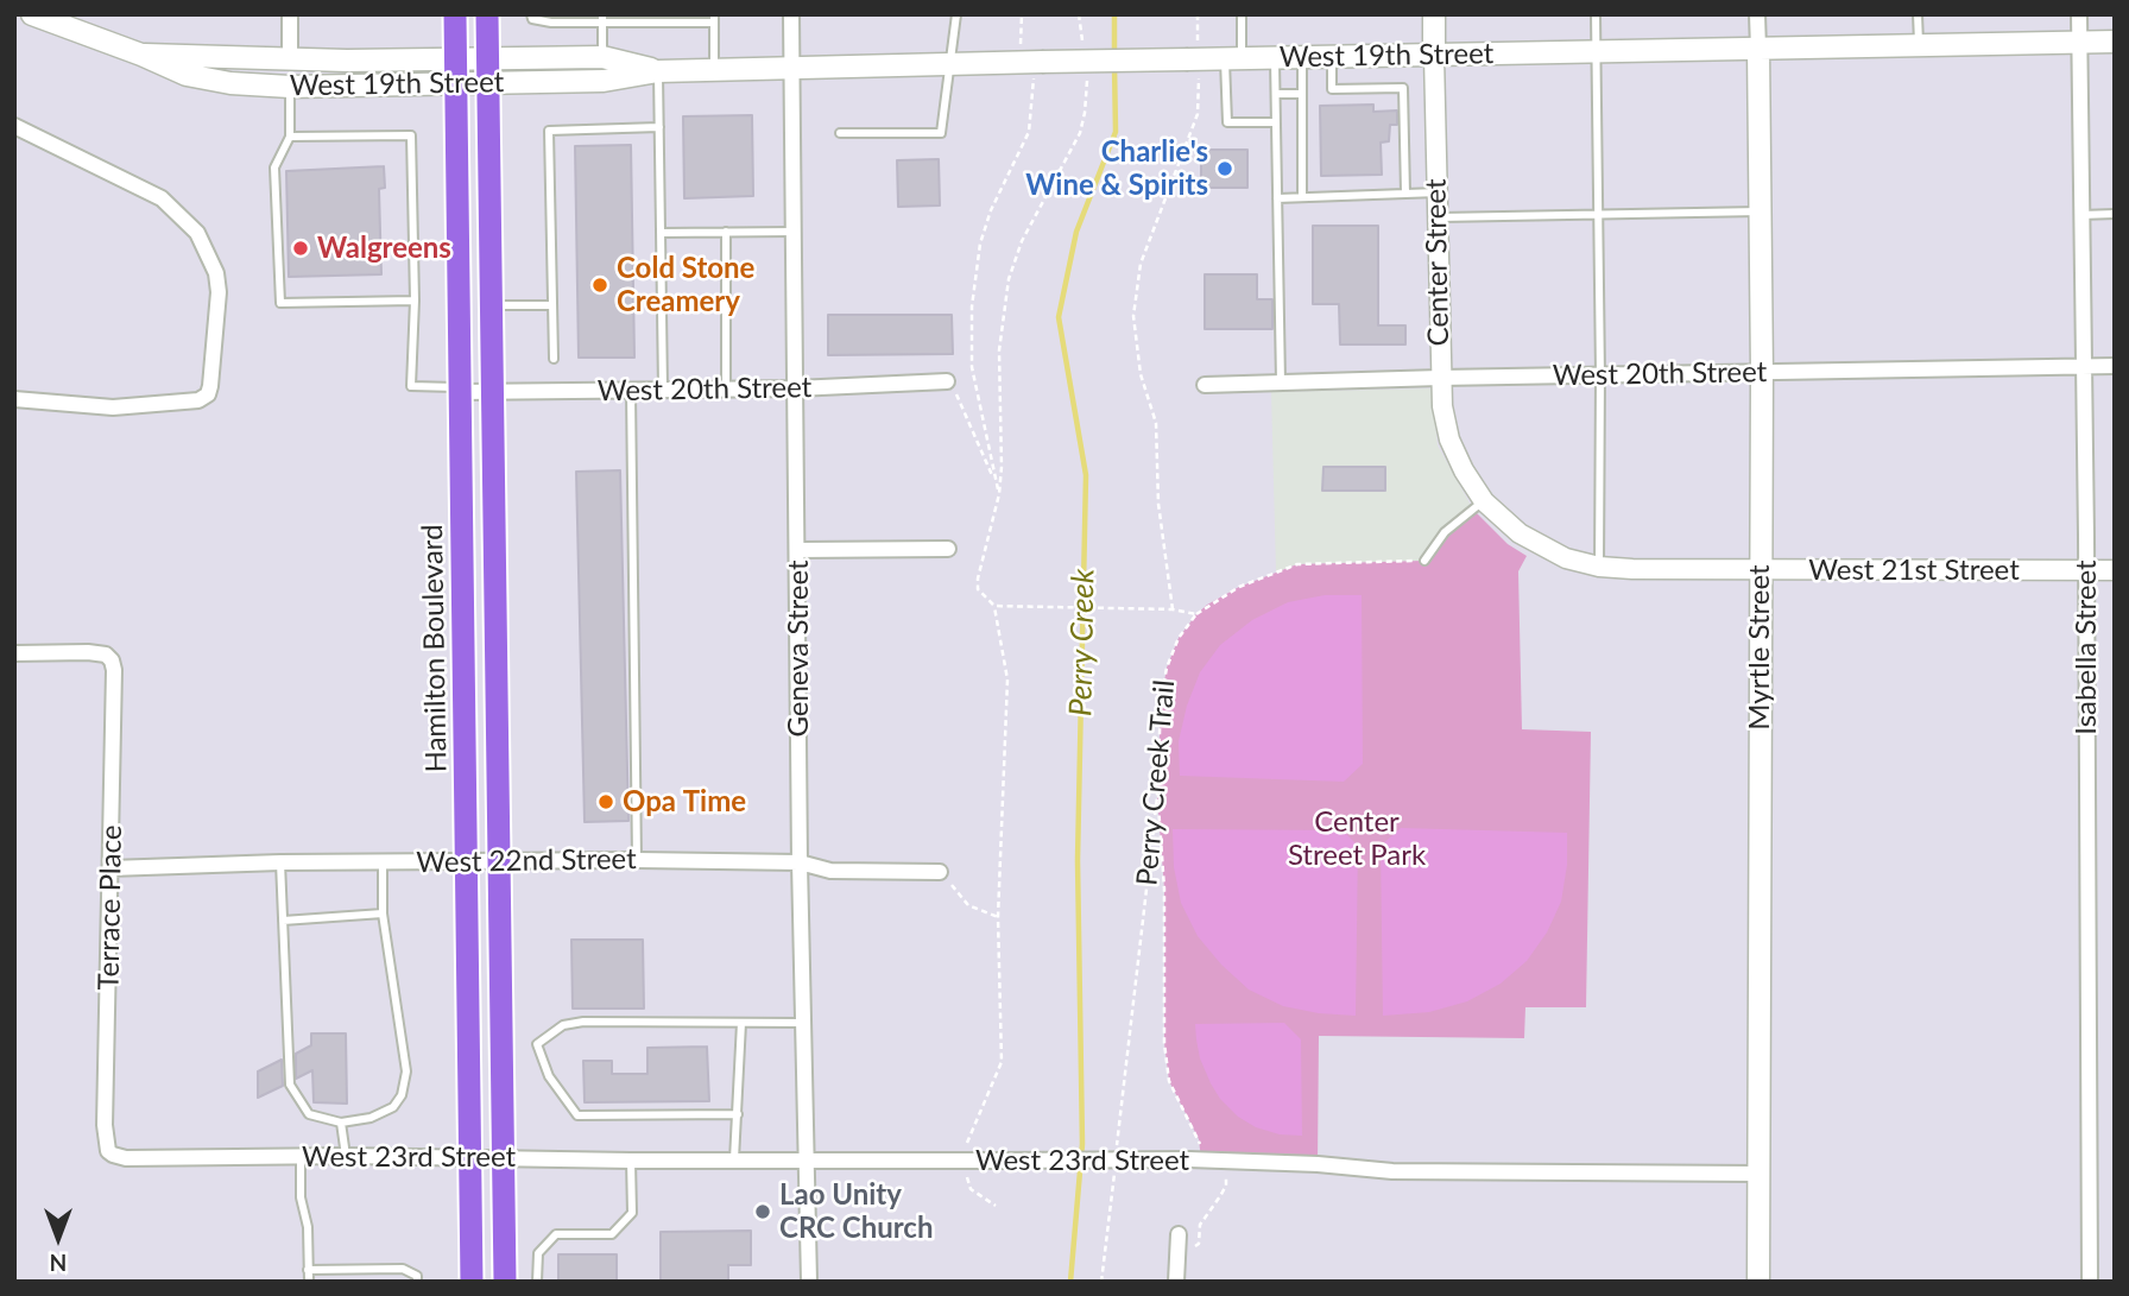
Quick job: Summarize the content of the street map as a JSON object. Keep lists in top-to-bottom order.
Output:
{
  "streets": {
    "main road": [
      "West 19th Street",
      "Center Street",
      "Myrtle Street",
      "Hamilton Boulevard"
    ],
    "street": [
      "West 20th Street",
      "West 21st Street",
      "Isabella Street",
      "Geneva Street",
      "West 22nd Street",
      "Terrace Place",
      "West 23rd Street"
    ],
    "path": ["Perry Creek Trail"]
  },
  "crossings": [
    ["West 19th Street", "Center Street"],
    ["West 19th Street", "Myrtle Street"],
    ["West 19th Street", "Isabella Street"],
    ["West 19th Street", "Hamilton Boulevard"],
    ["West 19th Street", "Geneva Street"],
    ["Center Street", "West 20th Street"],
    ["Center Street", "West 21st Street"],
    ["West 20th Street", "Myrtle Street"],
    ["West 20th Street", "Isabella Street"],
    ["West 20th Street", "Hamilton Boulevard"],
    ["West 20th Street", "Geneva Street"],
    ["West 21st Street", "Myrtle Street"],
    ["West 21st Street", "Isabella Street"],
    ["Myrtle Street", "West 23rd Street"],
    ["Hamilton Boulevard", "West 22nd Street"],
    ["Hamilton Boulevard", "West 23rd Street"],
    ["Geneva Street", "West 22nd Street"],
    ["Geneva Street", "West 23rd Street"],
    ["West 22nd Street", "Terrace Place"],
    ["Terrace Place", "West 23rd Street"]
  ],
  "water": ["Perry Creek"],
  "parks": ["Center Street Park"],
  "places": [
    "Charlie's Wine & Spirits",
    "Walgreens",
    "Cold Stone Creamery",
    "Opa Time",
    "Lao Unity CRC Church"
  ],
  "north": "bottom"
}
